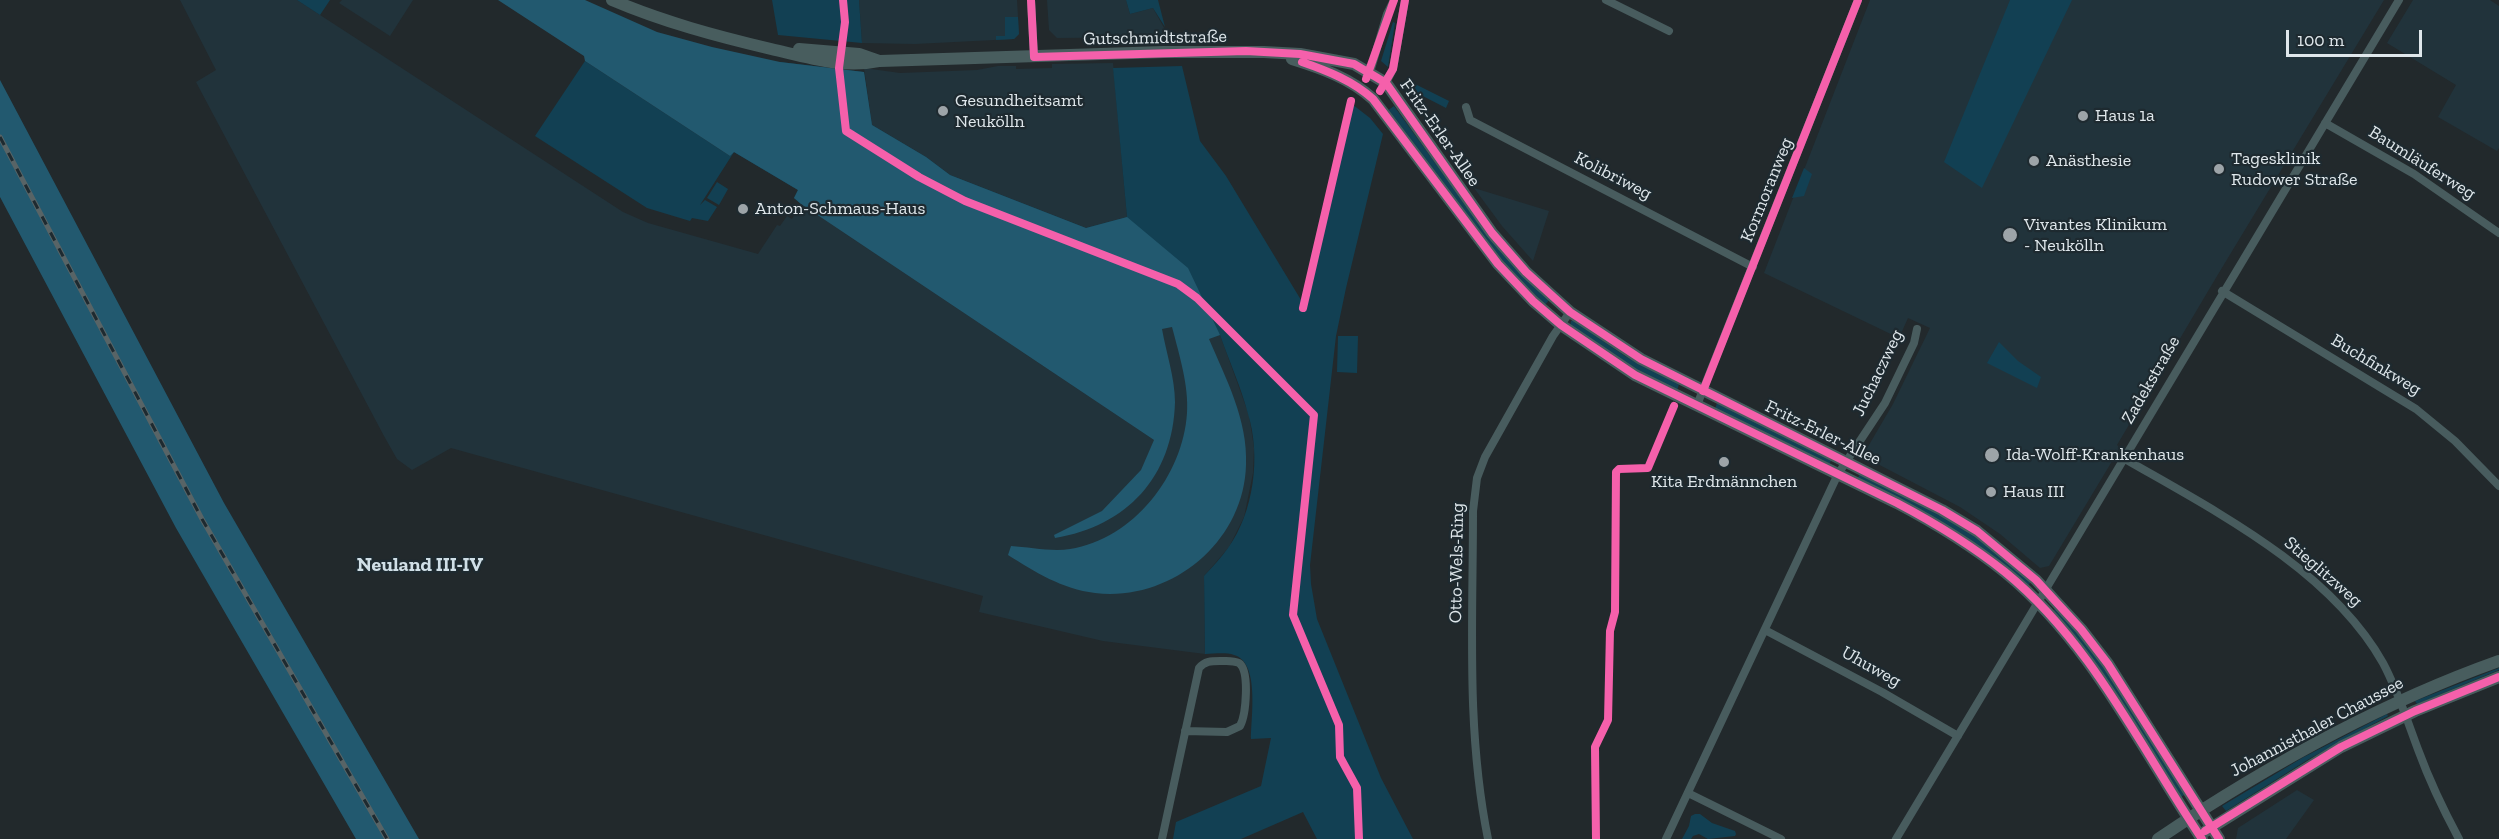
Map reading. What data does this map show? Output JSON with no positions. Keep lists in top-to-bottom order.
{
  "streets": {
    "street": [
      "Gutschmidtstraße",
      "Fritz-Erler-Allee",
      "Baumläuferweg",
      "Kolibriweg",
      "Kormoranweg",
      "Buchfinkweg",
      "Juchaczweg",
      "Zadekstraße",
      "Otto-Wels-Ring",
      "Stieglitzweg",
      "Uhuweg",
      "Johannisthaler Chaussee"
    ]
  },
  "crossings": [
    ["Gutschmidtstraße", "Fritz-Erler-Allee"],
    ["Fritz-Erler-Allee", "Kormoranweg"],
    ["Fritz-Erler-Allee", "Juchaczweg"],
    ["Fritz-Erler-Allee", "Zadekstraße"],
    ["Fritz-Erler-Allee", "Otto-Wels-Ring"],
    ["Fritz-Erler-Allee", "Johannisthaler Chaussee"],
    ["Baumläuferweg", "Zadekstraße"],
    ["Kolibriweg", "Kormoranweg"],
    ["Buchfinkweg", "Zadekstraße"],
    ["Zadekstraße", "Stieglitzweg"],
    ["Zadekstraße", "Uhuweg"],
    ["Stieglitzweg", "Johannisthaler Chaussee"]
  ],
  "districts": ["Neuland III-IV"],
  "places": [
    "Gesundheitsamt Neukölln",
    "Haus 1a",
    "Anästhesie",
    "Tagesklinik Rudower Straße",
    "Anton-Schmaus-Haus",
    "Vivantes Klinikum - Neukölln",
    "Ida-Wolff-Krankenhaus",
    "Kita Erdmännchen",
    "Haus III"
  ],
  "scale_bar": "100 m"
}
